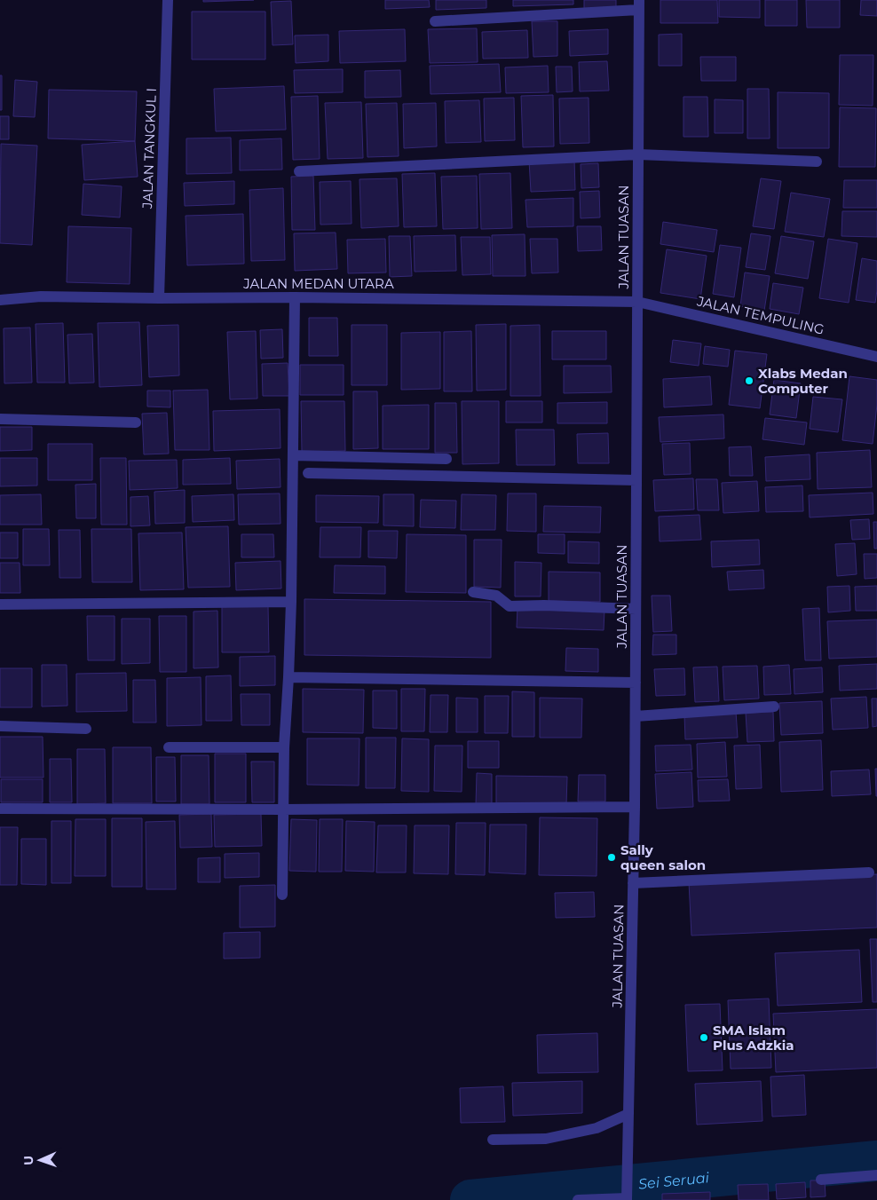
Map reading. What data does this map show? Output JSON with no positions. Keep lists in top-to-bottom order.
{
  "streets": {
    "street": [
      "JALAN TANGKUL I",
      "JALAN TUASAN",
      "JALAN MEDAN UTARA",
      "JALAN TEMPULING"
    ]
  },
  "crossings": [
    ["JALAN TANGKUL I", "JALAN MEDAN UTARA"],
    ["JALAN TUASAN", "JALAN MEDAN UTARA"],
    ["JALAN TUASAN", "JALAN TEMPULING"],
    ["JALAN MEDAN UTARA", "JALAN TEMPULING"]
  ],
  "water": ["Sei Seruai"],
  "places": ["Xlabs Medan Computer", "Sally queen salon", "SMA Islam Plus Adzkia"],
  "north": "left"
}
